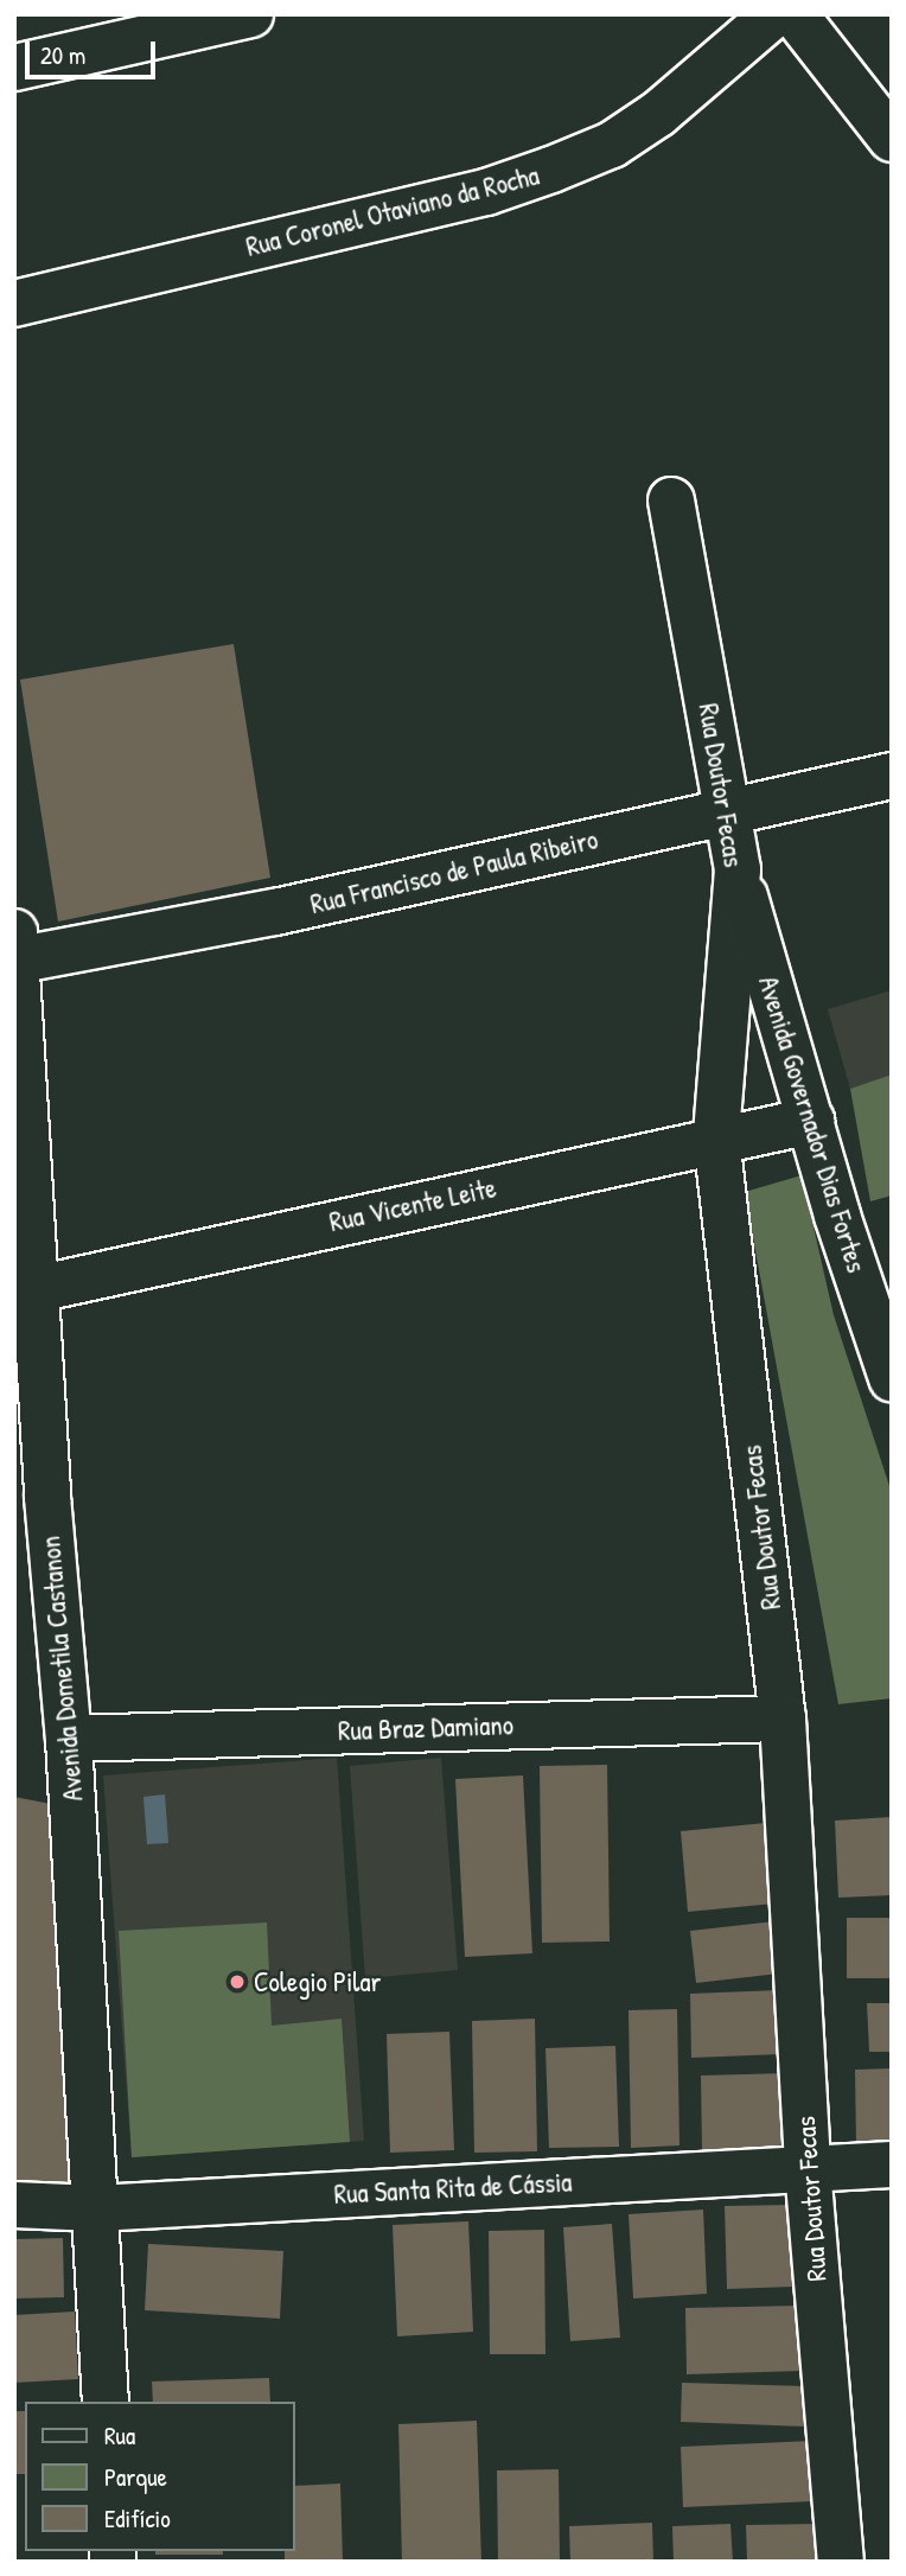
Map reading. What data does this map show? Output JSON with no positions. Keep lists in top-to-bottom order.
{
  "streets": {
    "street": [
      "Rua Coronel Otaviano da Rocha",
      "Rua Doutor Fecas",
      "Rua Francisco de Paula Ribeiro",
      "Avenida Governador Dias Fortes",
      "Rua Vicente Leite",
      "Avenida Dometila Castanon",
      "Rua Braz Damiano",
      "Rua Santa Rita de Cássia"
    ]
  },
  "crossings": [
    ["Rua Doutor Fecas", "Rua Francisco de Paula Ribeiro"],
    ["Rua Doutor Fecas", "Avenida Governador Dias Fortes"],
    ["Rua Doutor Fecas", "Rua Vicente Leite"],
    ["Rua Doutor Fecas", "Rua Braz Damiano"],
    ["Rua Doutor Fecas", "Rua Santa Rita de Cássia"],
    ["Rua Francisco de Paula Ribeiro", "Avenida Dometila Castanon"],
    ["Avenida Governador Dias Fortes", "Rua Vicente Leite"],
    ["Rua Vicente Leite", "Avenida Dometila Castanon"],
    ["Avenida Dometila Castanon", "Rua Braz Damiano"],
    ["Avenida Dometila Castanon", "Rua Santa Rita de Cássia"]
  ],
  "places": ["Colegio Pilar"],
  "legend": ["Rua", "Parque", "Edifício"],
  "scale_bar": "20 m"
}
